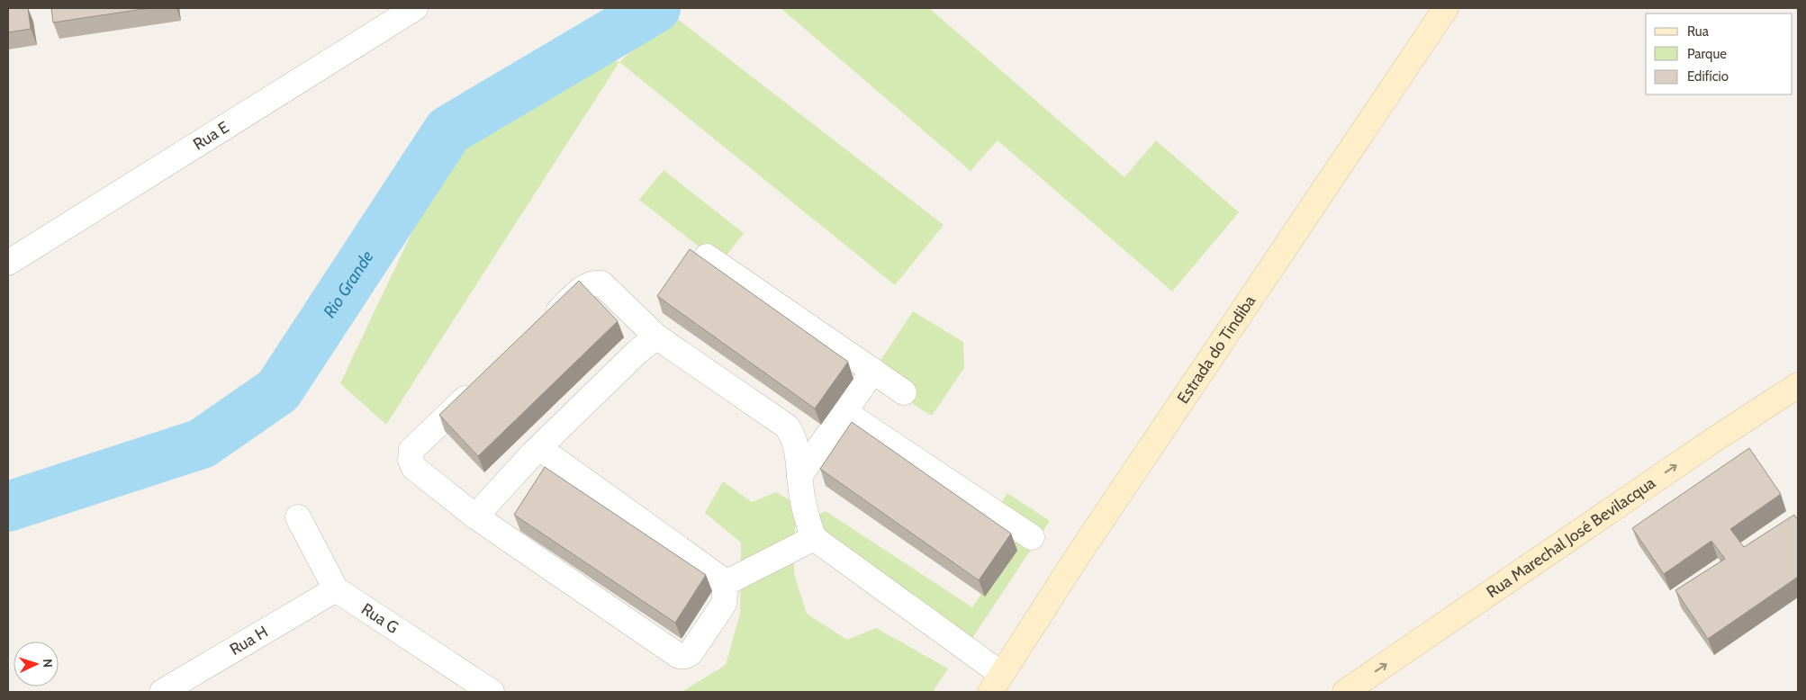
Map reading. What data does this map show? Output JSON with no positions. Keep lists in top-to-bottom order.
{
  "streets": {
    "main road": ["Estrada do Tindiba", "Rua Marechal José Bevilacqua"],
    "street": ["Rua E", "Rua G", "Rua H"]
  },
  "crossings": [
    ["Rua G", "Rua H"]
  ],
  "one_way": ["Rua Marechal José Bevilacqua"],
  "water": ["Rio Grande"],
  "legend": ["Rua", "Parque", "Edifício"],
  "north": "right"
}
